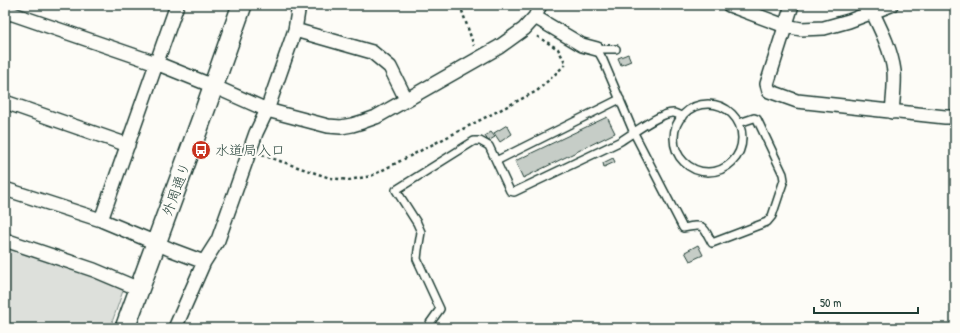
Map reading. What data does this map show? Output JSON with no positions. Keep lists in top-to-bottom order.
{
  "streets": {
    "street": ["外周通り"]
  },
  "places": {
    "bus stop": ["水道局入口"]
  },
  "scale_bar": "50 m"
}
